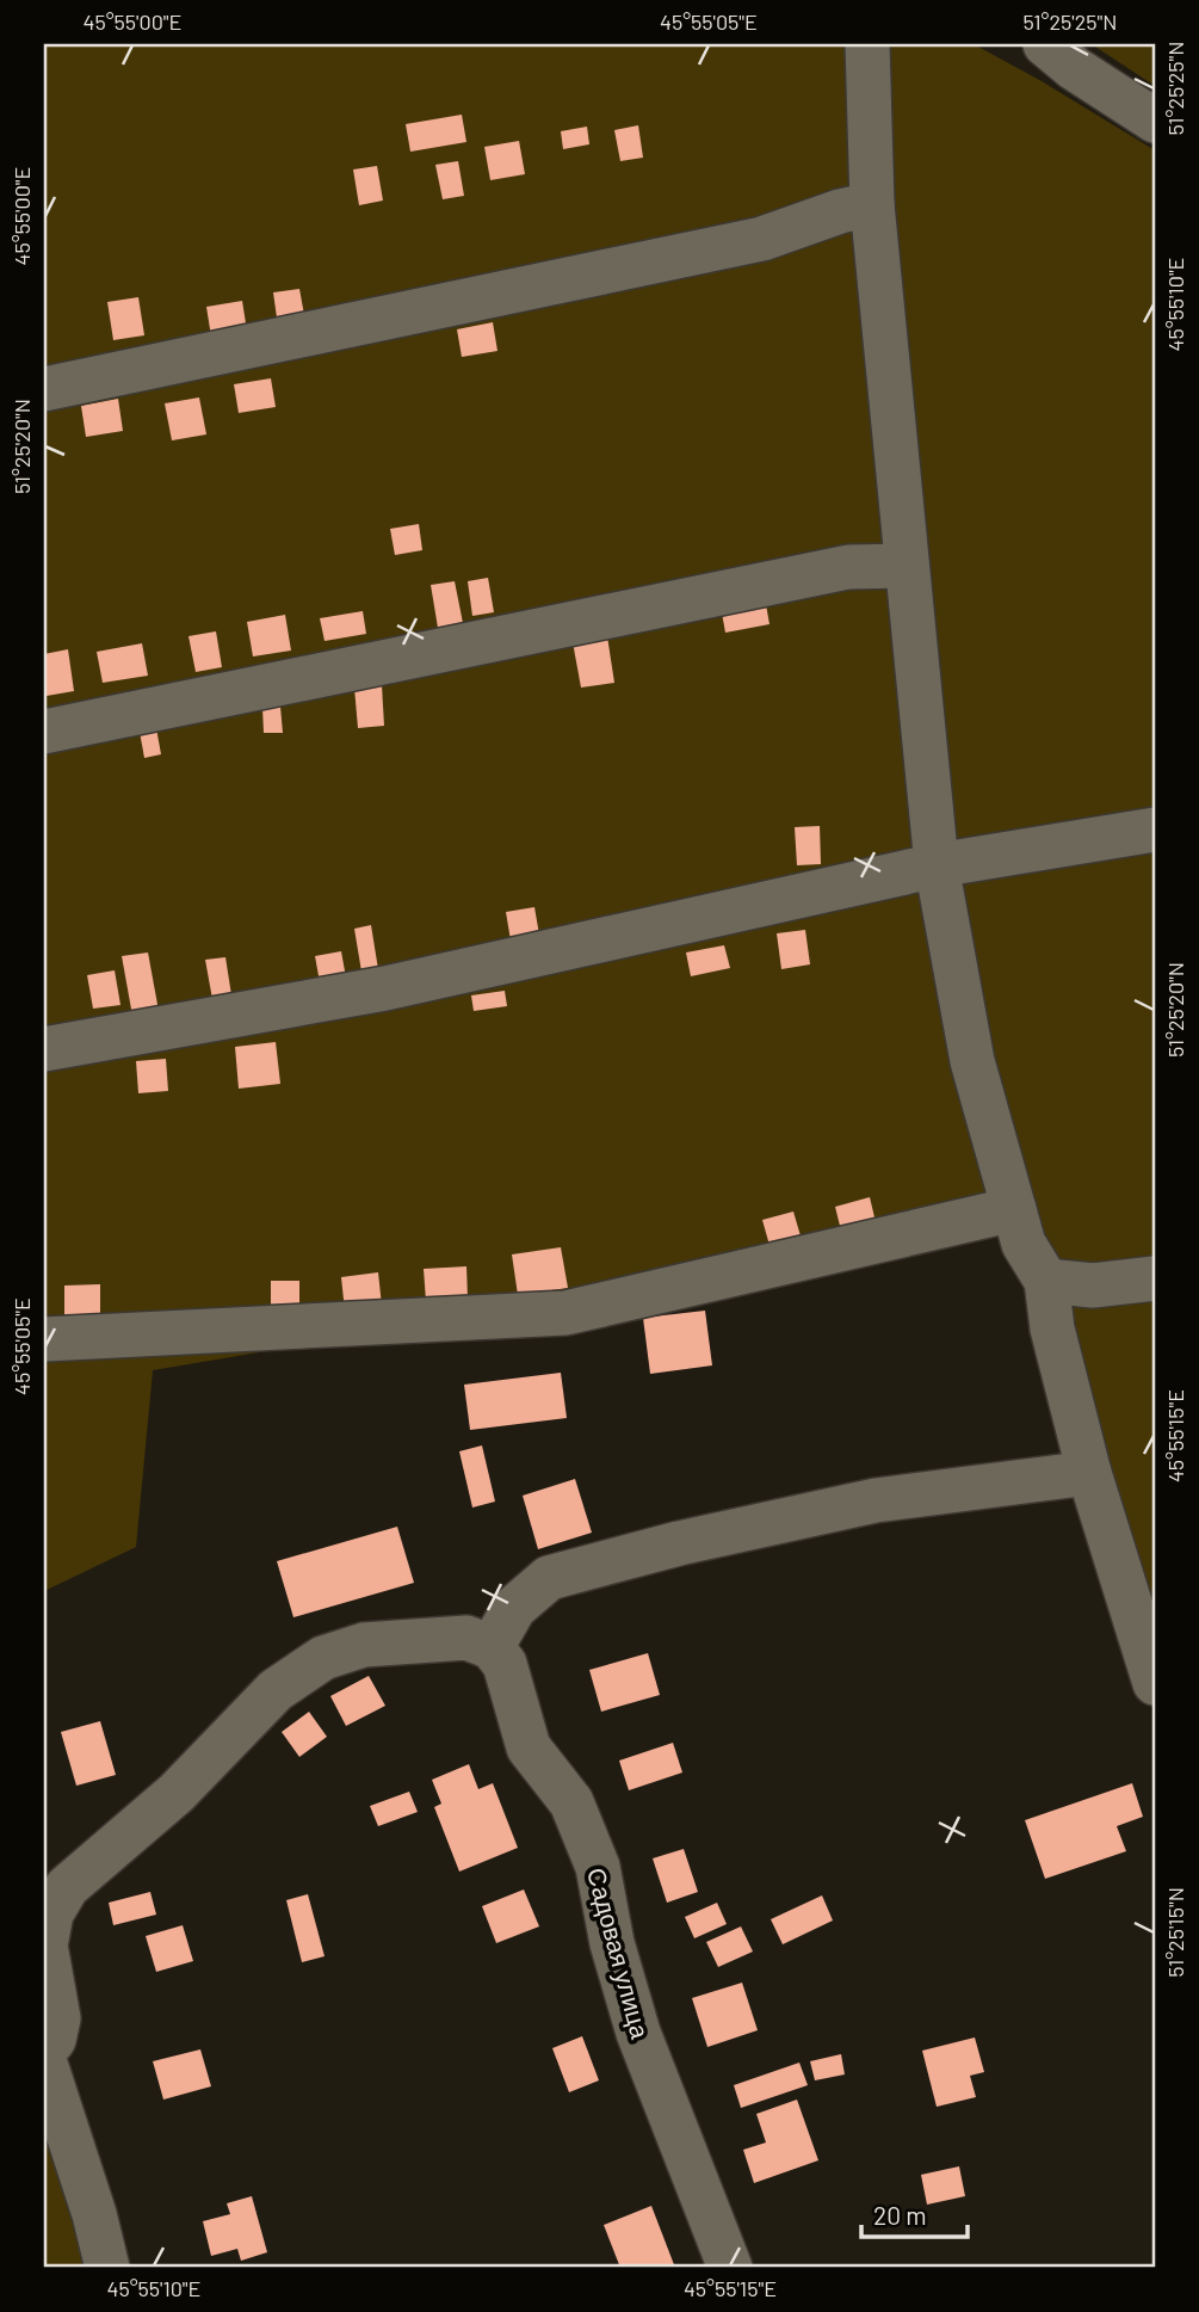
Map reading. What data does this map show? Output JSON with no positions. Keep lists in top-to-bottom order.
{
  "streets": {
    "street": ["Садовая улица"]
  },
  "scale_bar": "20 m",
  "coordinates": [
    "45°55'00\"E",
    "45°55'05\"E",
    "51°25'25\"N",
    "45°55'10\"E",
    "51°25'20\"N",
    "45°55'15\"E",
    "51°25'15\"N"
  ]
}
